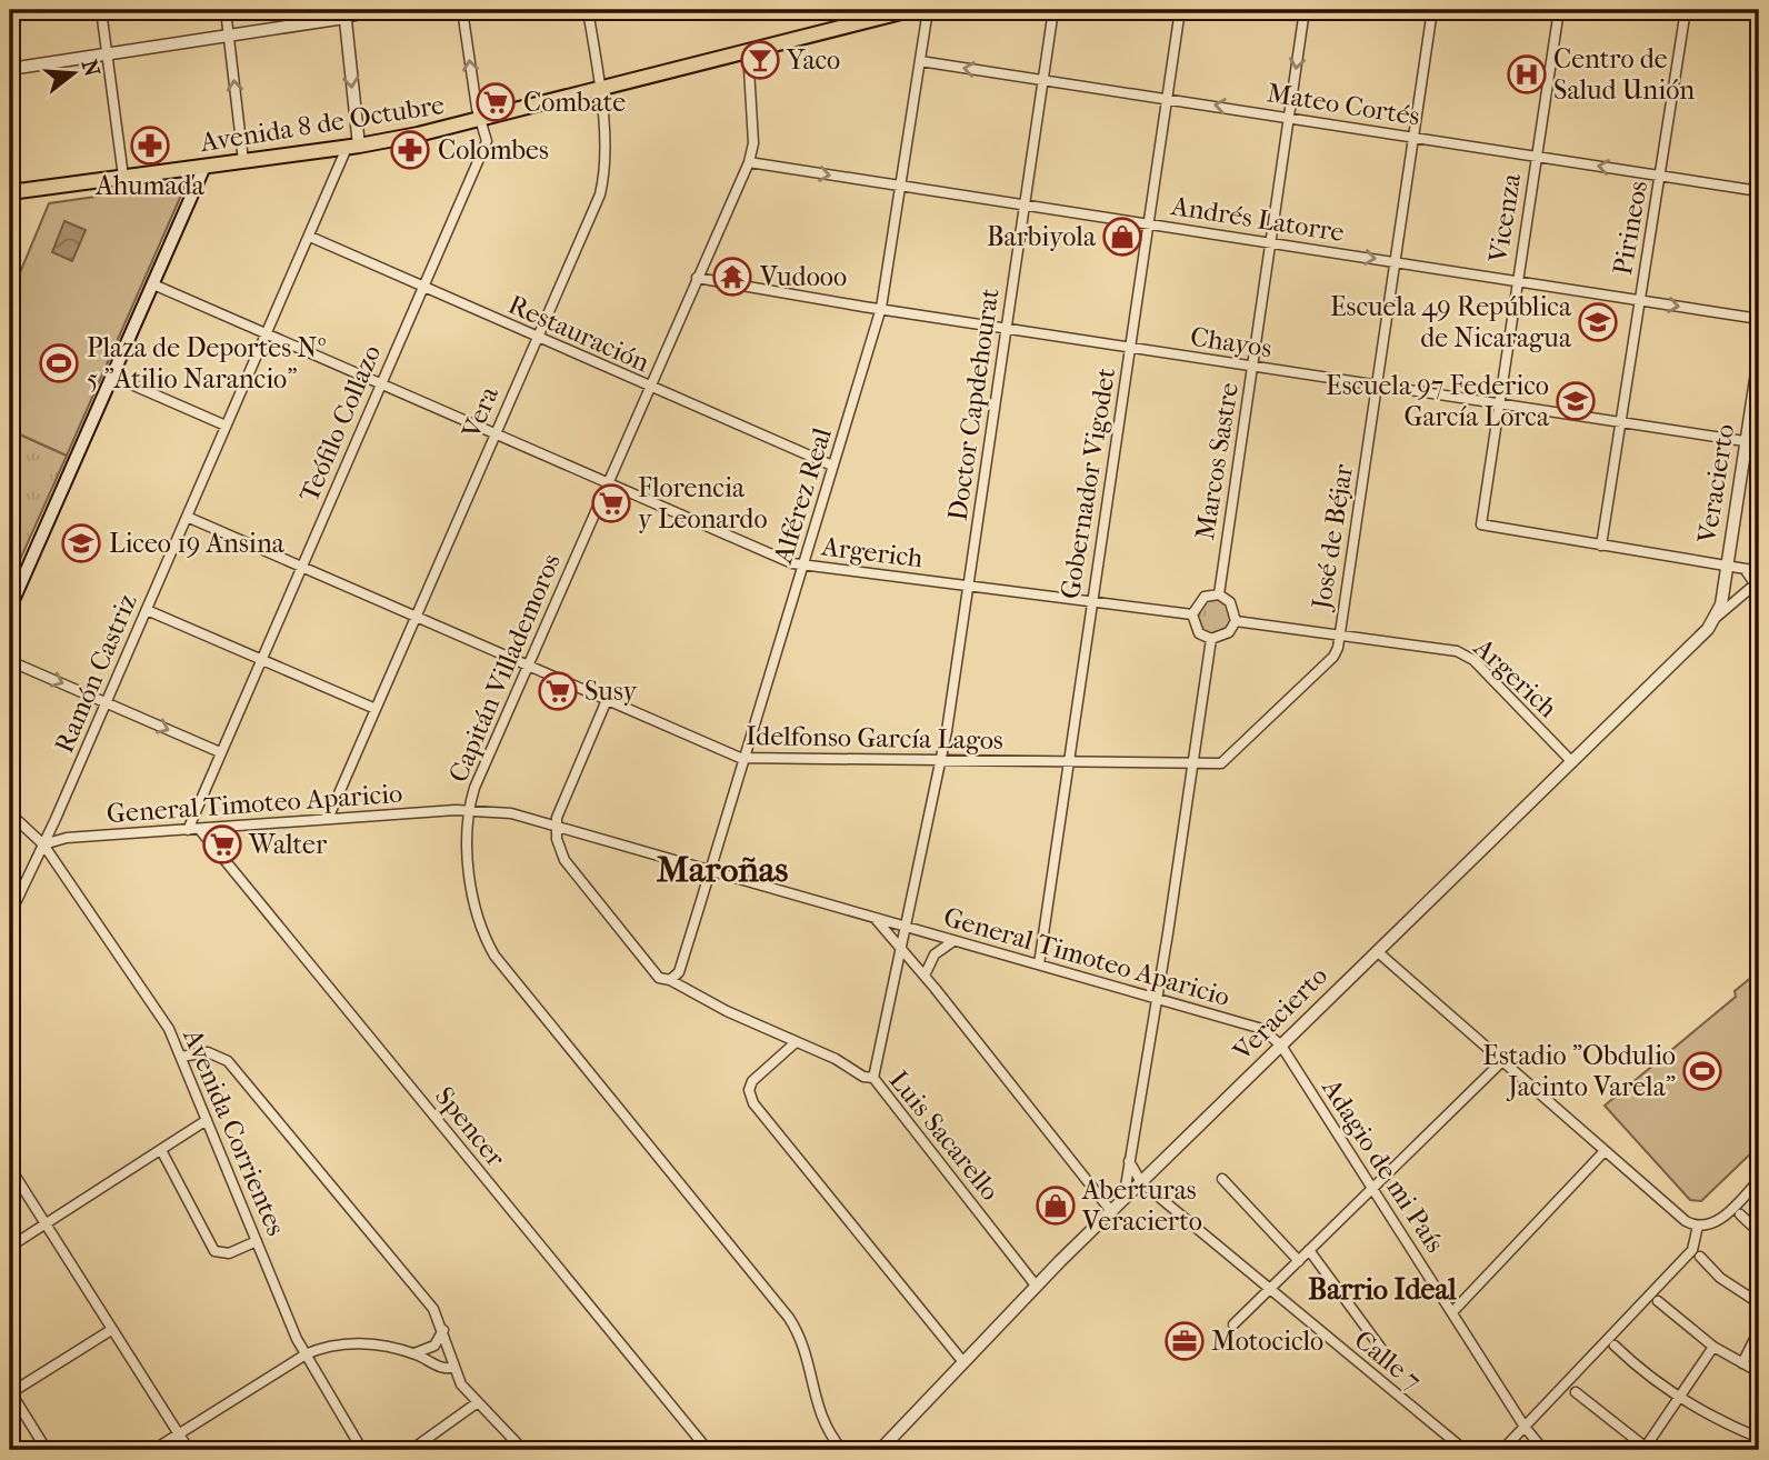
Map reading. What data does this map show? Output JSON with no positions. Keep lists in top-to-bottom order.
{
  "streets": {
    "main road": ["Avenida 8 de Octubre"],
    "street": [
      "Mateo Cortés",
      "Vicenza",
      "Andrés Latorre",
      "Pirineos",
      "Restauración",
      "Chayos",
      "Doctor Capdehourat",
      "Vera",
      "Teófilo Collazo",
      "Marcos Sastre",
      "Gobernador Vigodet",
      "Veracierto",
      "Alférez Real",
      "José de Béjar",
      "Argerich",
      "Capitán Villademoros",
      "Ramón Castriz",
      "Idelfonso García Lagos",
      "General Timoteo Aparicio",
      "Spencer",
      "Avenida Corrientes",
      "Luis Sacarello",
      "Adagio de mi País",
      "Calle 7"
    ]
  },
  "crossings": [
    ["Mateo Cortés", "Vicenza"],
    ["Mateo Cortés", "Pirineos"],
    ["Mateo Cortés", "Doctor Capdehourat"],
    ["Mateo Cortés", "Marcos Sastre"],
    ["Mateo Cortés", "Gobernador Vigodet"],
    ["Mateo Cortés", "Alférez Real"],
    ["Mateo Cortés", "José de Béjar"],
    ["Avenida 8 de Octubre", "Vera"],
    ["Avenida 8 de Octubre", "Teófilo Collazo"],
    ["Avenida 8 de Octubre", "Capitán Villademoros"],
    ["Avenida 8 de Octubre", "Ramón Castriz"],
    ["Vicenza", "Andrés Latorre"],
    ["Vicenza", "Pirineos"],
    ["Vicenza", "Chayos"],
    ["Andrés Latorre", "Pirineos"],
    ["Andrés Latorre", "Doctor Capdehourat"],
    ["Andrés Latorre", "Marcos Sastre"],
    ["Andrés Latorre", "Gobernador Vigodet"],
    ["Andrés Latorre", "Alférez Real"],
    ["Andrés Latorre", "José de Béjar"],
    ["Andrés Latorre", "Capitán Villademoros"],
    ["Pirineos", "Chayos"],
    ["Restauración", "Vera"],
    ["Restauración", "Teófilo Collazo"],
    ["Restauración", "Alférez Real"],
    ["Restauración", "Capitán Villademoros"],
    ["Restauración", "Ramón Castriz"],
    ["Chayos", "Doctor Capdehourat"],
    ["Chayos", "Marcos Sastre"],
    ["Chayos", "Gobernador Vigodet"],
    ["Chayos", "Veracierto"],
    ["Chayos", "Alférez Real"],
    ["Chayos", "José de Béjar"],
    ["Chayos", "Capitán Villademoros"],
    ["Doctor Capdehourat", "Argerich"],
    ["Doctor Capdehourat", "Idelfonso García Lagos"],
    ["Doctor Capdehourat", "General Timoteo Aparicio"],
    ["Doctor Capdehourat", "Luis Sacarello"],
    ["Vera", "Argerich"],
    ["Vera", "Idelfonso García Lagos"],
    ["Vera", "General Timoteo Aparicio"],
    ["Teófilo Collazo", "Argerich"],
    ["Teófilo Collazo", "Idelfonso García Lagos"],
    ["Teófilo Collazo", "General Timoteo Aparicio"],
    ["Marcos Sastre", "Argerich"],
    ["Gobernador Vigodet", "Argerich"],
    ["Gobernador Vigodet", "Idelfonso García Lagos"],
    ["Gobernador Vigodet", "General Timoteo Aparicio"],
    ["Veracierto", "Argerich"],
    ["Veracierto", "General Timoteo Aparicio"],
    ["Veracierto", "Luis Sacarello"],
    ["Veracierto", "Adagio de mi País"],
    ["Veracierto", "Calle 7"],
    ["Alférez Real", "Argerich"],
    ["Alférez Real", "Idelfonso García Lagos"],
    ["Alférez Real", "General Timoteo Aparicio"],
    ["Alférez Real", "Luis Sacarello"],
    ["José de Béjar", "Argerich"],
    ["José de Béjar", "Idelfonso García Lagos"],
    ["Argerich", "Capitán Villademoros"],
    ["Argerich", "Ramón Castriz"],
    ["Capitán Villademoros", "Idelfonso García Lagos"],
    ["Capitán Villademoros", "General Timoteo Aparicio"],
    ["Ramón Castriz", "Idelfonso García Lagos"],
    ["Ramón Castriz", "General Timoteo Aparicio"],
    ["Ramón Castriz", "Avenida Corrientes"],
    ["General Timoteo Aparicio", "Spencer"],
    ["General Timoteo Aparicio", "Avenida Corrientes"],
    ["General Timoteo Aparicio", "Luis Sacarello"],
    ["General Timoteo Aparicio", "Adagio de mi País"]
  ],
  "one_way": ["Mateo Cortés", "Andrés Latorre"],
  "districts": ["Maroñas", "Barrio Ideal"],
  "places": {
    "bar": ["Yaco"],
    "hospital": ["Centro de Salud Unión"],
    "supermarket": [
      "Combate",
      "Florencia y Leonardo",
      "Susy",
      "Walter"
    ],
    "pharmacy": ["Ahumada", "Colombes"],
    "shop": ["Barbiyola", "Aberturas Veracierto"],
    "temple": ["Vudooo"],
    "school or university": ["Escuela 49 República de Nicaragua", "Escuela 97 Federico García Lorca", "Liceo 19 Ansina"],
    "sports": ["Plaza de Deportes Nº 5 \"Atilio Narancio\"", "Estadio \"Obdulio Jacinto Varela\""],
    "office": ["Motociclo"]
  },
  "north": "right"
}
